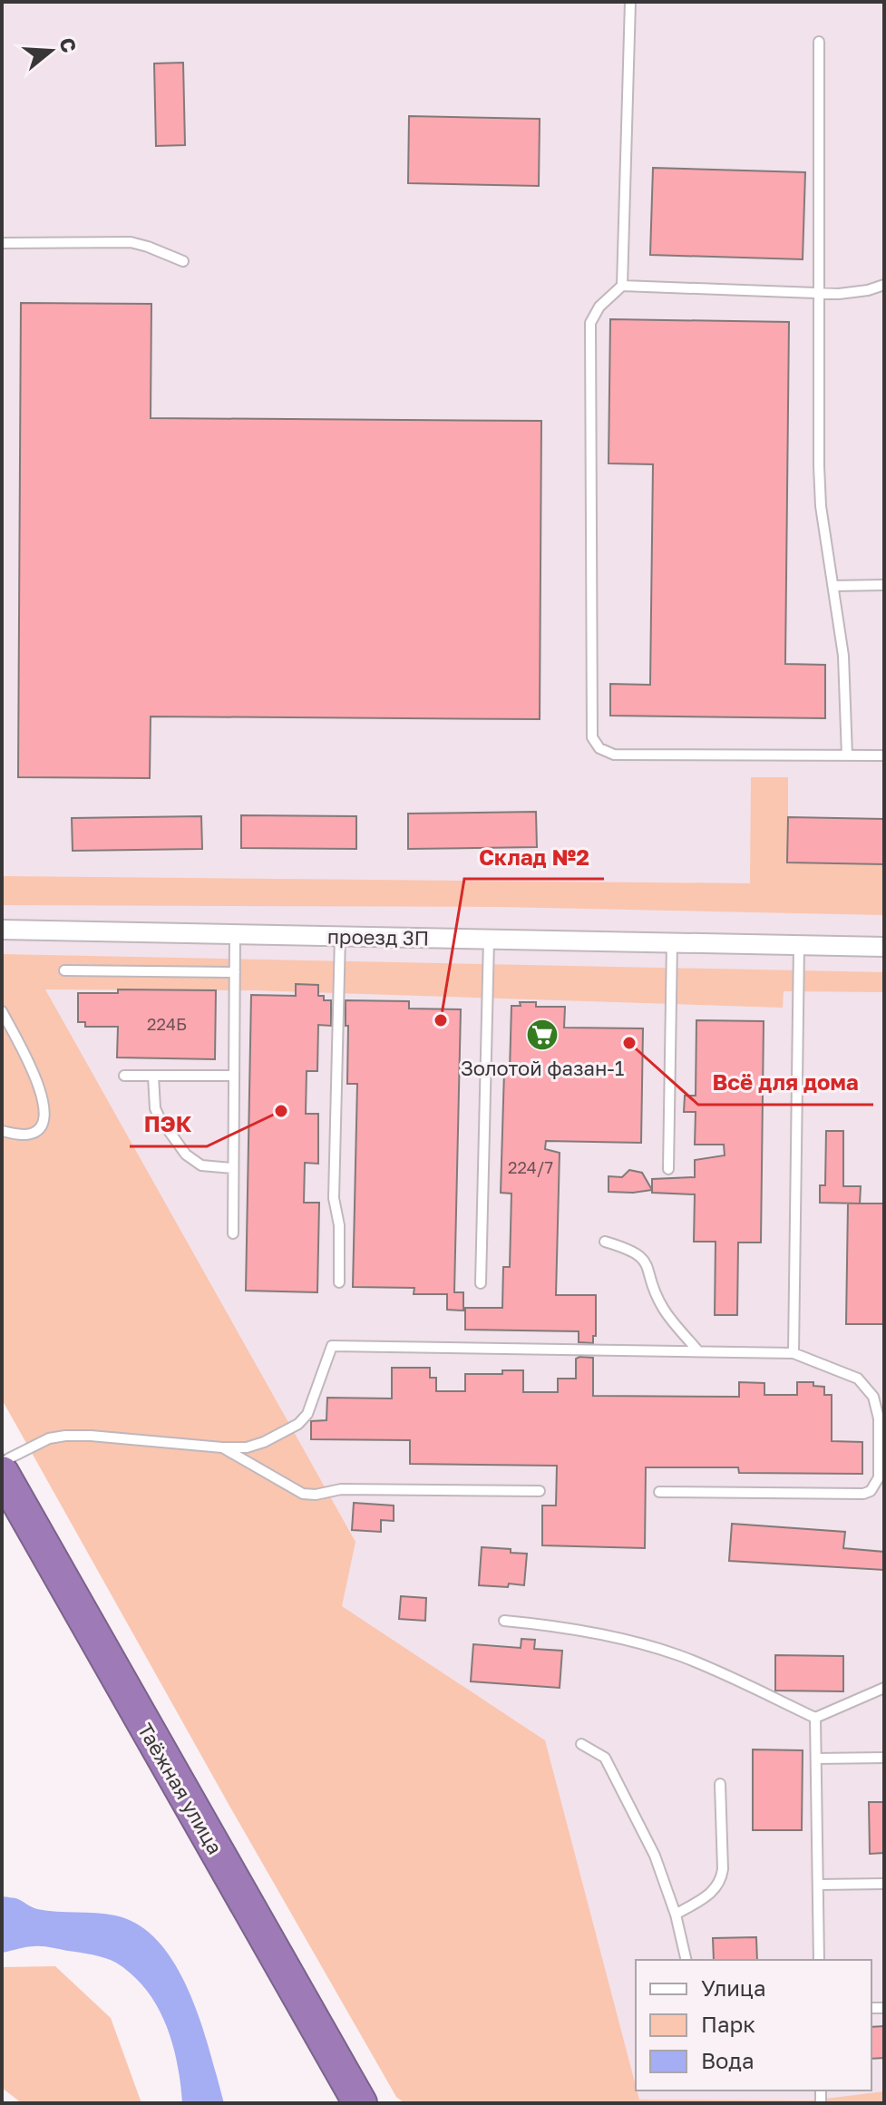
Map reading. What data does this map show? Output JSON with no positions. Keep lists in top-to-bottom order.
{
  "streets": {
    "highway": ["Таёжная улица"],
    "street": ["проезд 3П"]
  },
  "places": {
    "other": ["Склад №2", "Всё для дома", "ПЭК"],
    "supermarket": ["Золотой фазан-1"]
  },
  "house_numbers": ["224Б", "224/7"],
  "legend": ["Улица", "Парк", "Вода"],
  "north": "right"
}
